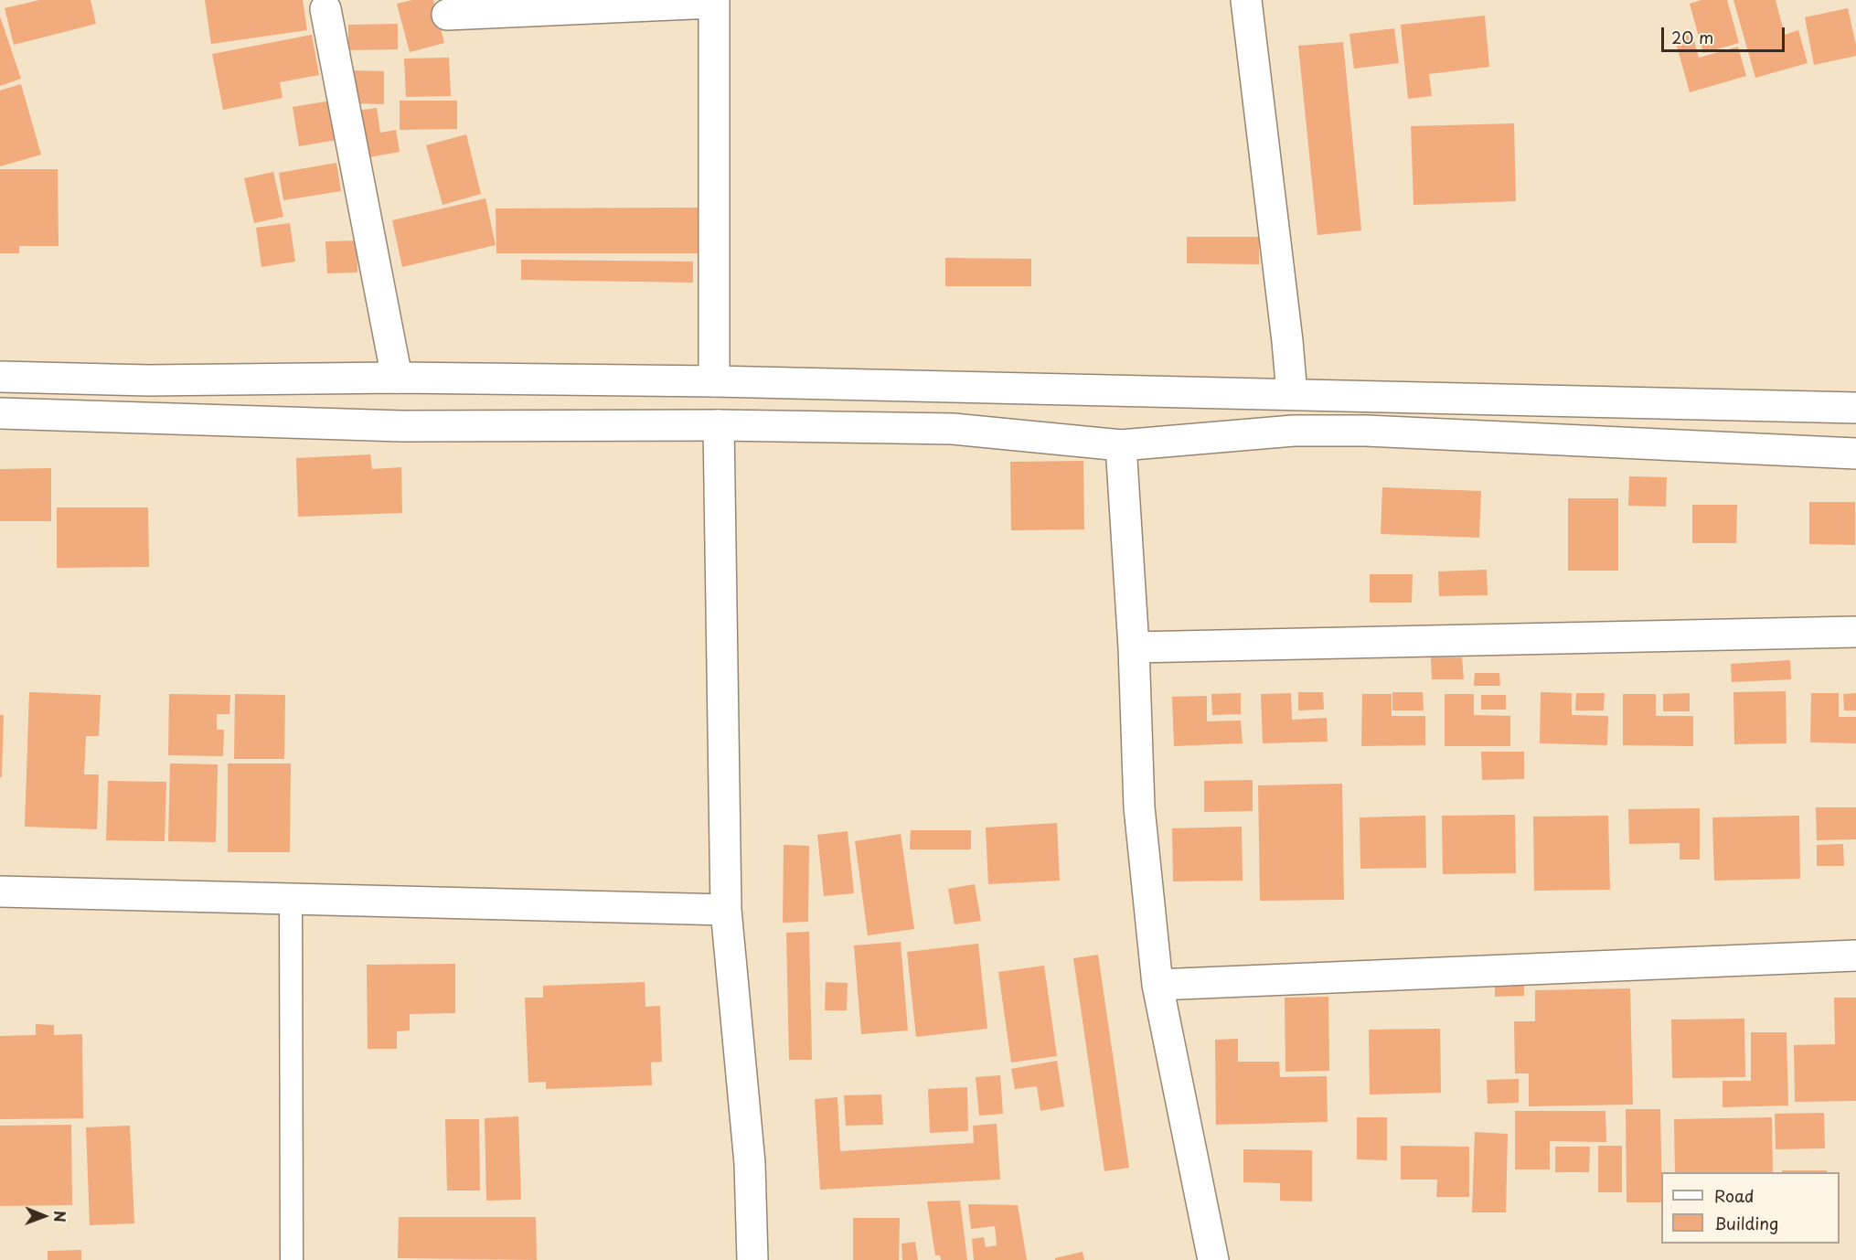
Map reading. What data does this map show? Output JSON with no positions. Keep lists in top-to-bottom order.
{
  "legend": ["Road", "Building"],
  "scale_bar": "20 m",
  "north": "right"
}
